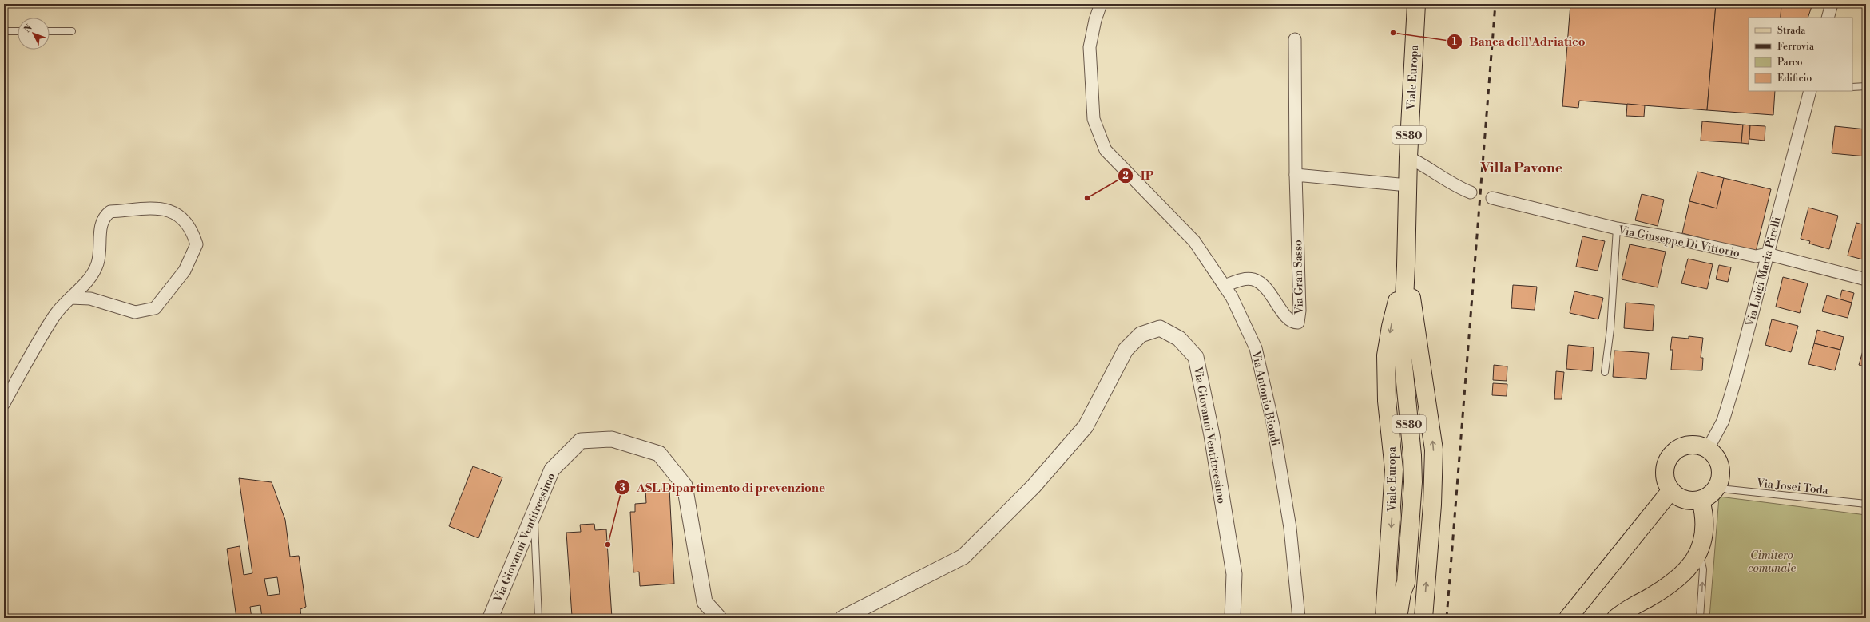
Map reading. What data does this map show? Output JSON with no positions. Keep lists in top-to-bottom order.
{
  "streets": {
    "main road": ["Viale Europa", "SS80"],
    "street": [
      "Via Giuseppe Di Vittorio",
      "Via Luigi Maria Pirelli",
      "Via Gran Sasso",
      "Via Antonio Biondi",
      "Via Giovanni Ventitreesimo"
    ],
    "lane": ["Via Josei Toda"]
  },
  "crossings": [
    ["Via Giuseppe Di Vittorio", "Via Luigi Maria Pirelli"],
    ["Via Luigi Maria Pirelli", "Via Josei Toda"],
    ["Via Gran Sasso", "Via Antonio Biondi"]
  ],
  "districts": ["Villa Pavone"],
  "parks": ["Cimitero comunale"],
  "places": ["Banca dell'Adriatico", "IP", "ASL Dipartimento di prevenzione"],
  "legend": [
    "Strada",
    "Ferrovia",
    "Parco",
    "Edificio"
  ],
  "north": "top left"
}
